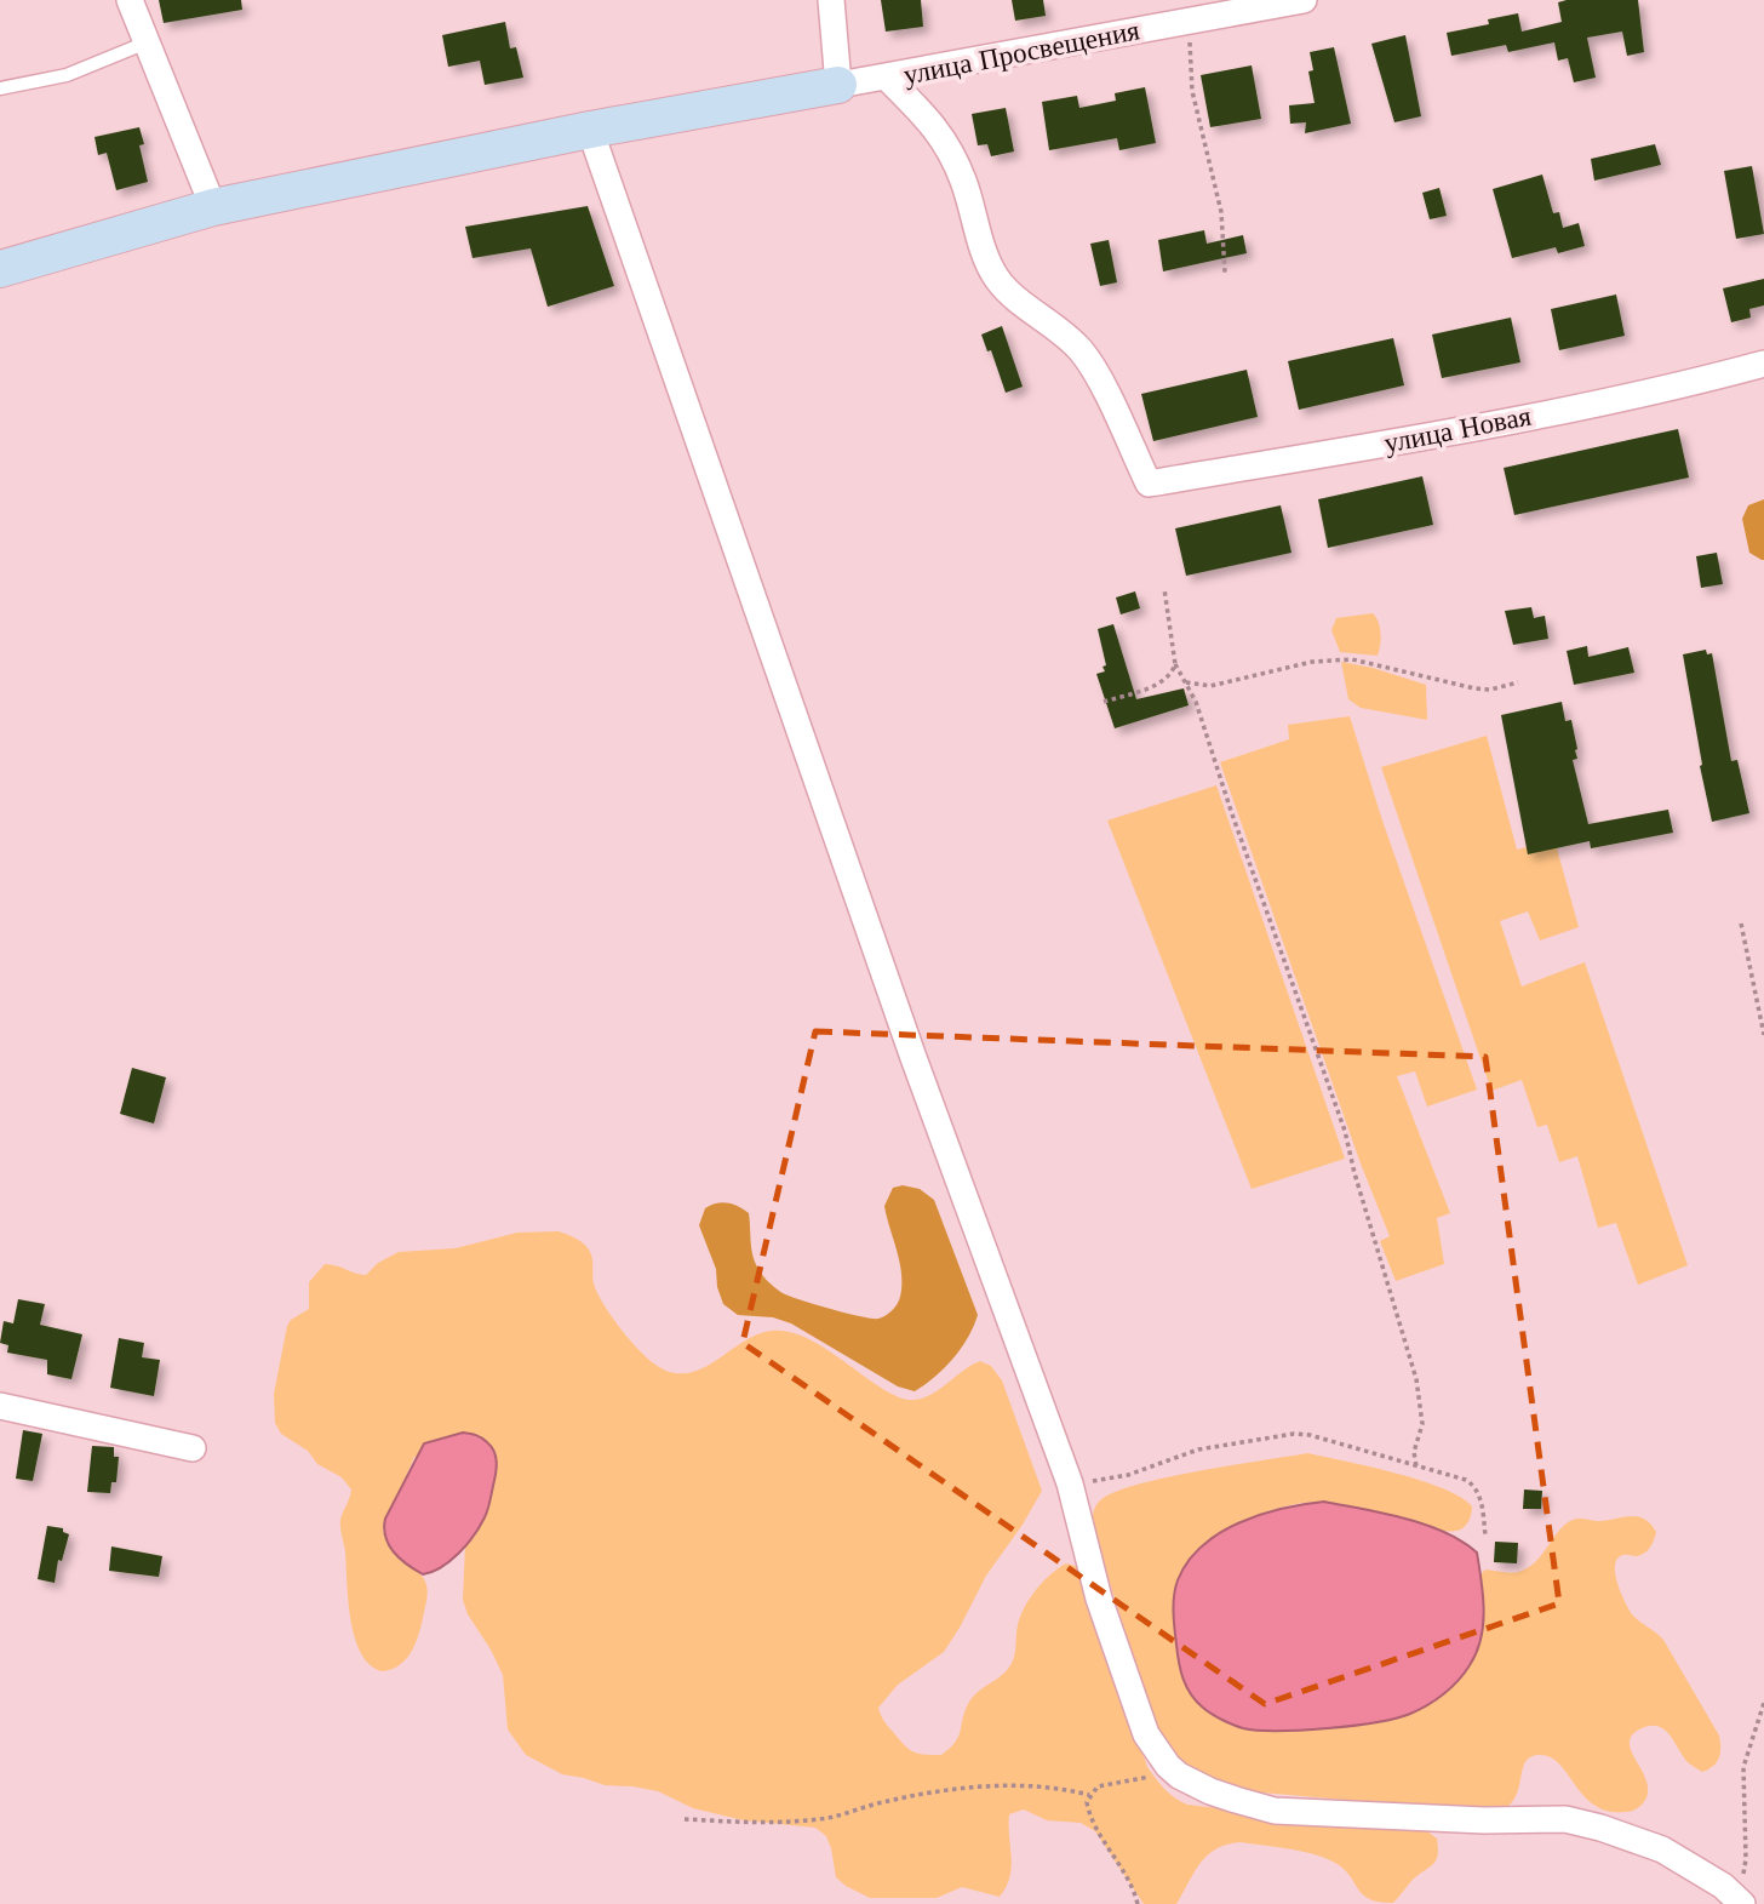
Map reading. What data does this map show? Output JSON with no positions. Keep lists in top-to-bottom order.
{
  "streets": {
    "street": ["улица Просвещения", "улица Новая"]
  },
  "crossings": [
    ["улица Просвещения", "улица Новая"]
  ]
}
